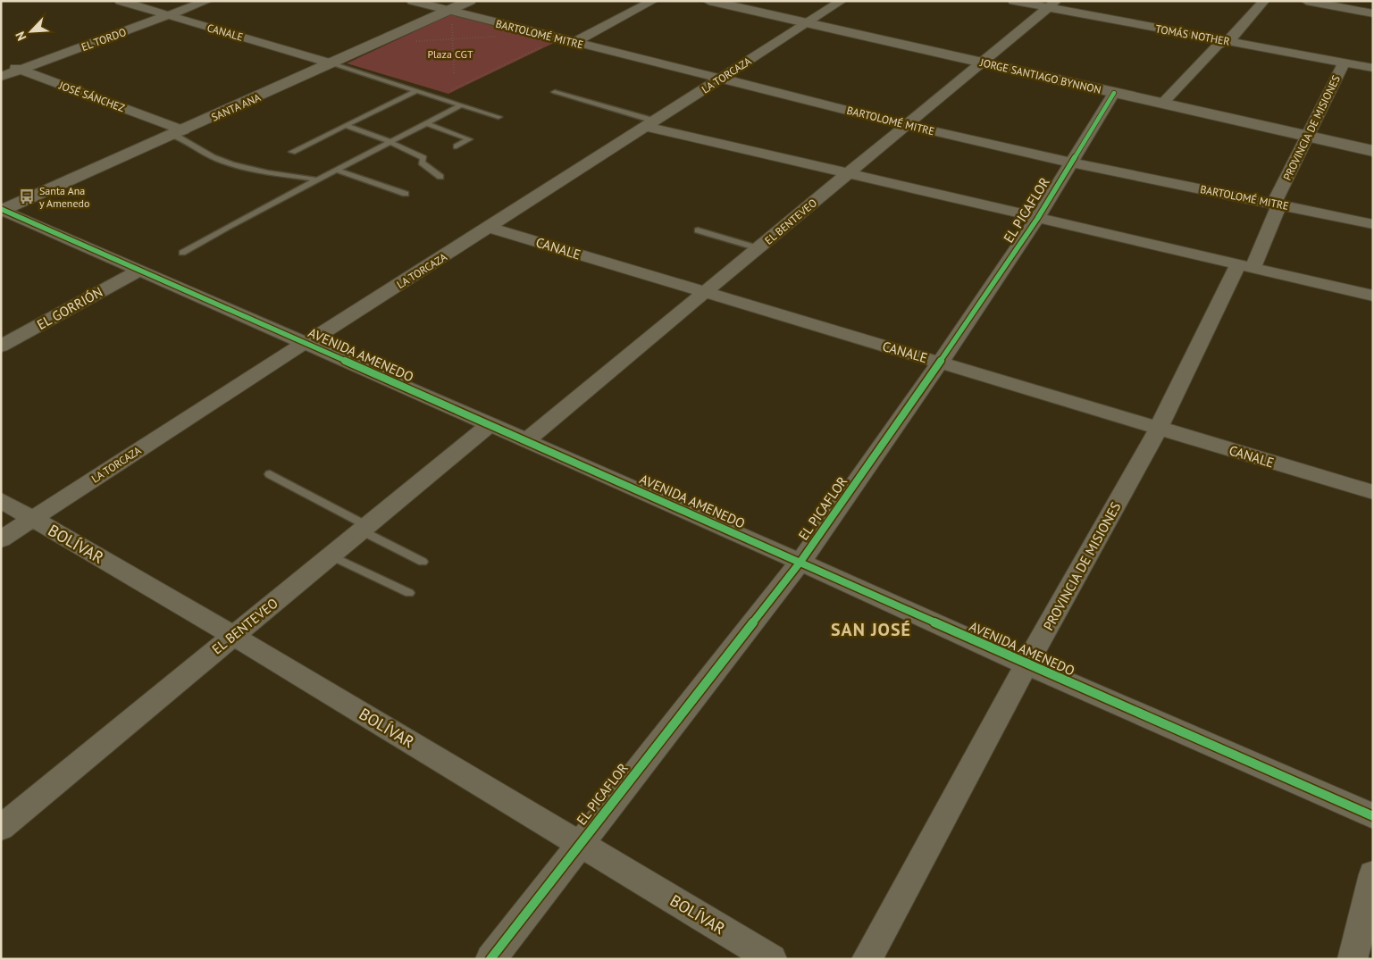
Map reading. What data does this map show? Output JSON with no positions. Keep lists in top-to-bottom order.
{
  "streets": {
    "street": [
      "CANALE",
      "BARTOLOMÉ MITRE",
      "TOMÁS NOTHER",
      "EL TORDO",
      "LA TORCAZA",
      "JORGE SANTIAGO BYNNON",
      "JOSÉ SÁNCHEZ",
      "SANTA ANA",
      "PROVINCIA DE MISIONES",
      "EL PICAFLOR",
      "EL BENTEVEO",
      "EL GORRIÓN",
      "AVENIDA AMENEDO",
      "BOLÍVAR"
    ]
  },
  "crossings": [
    ["CANALE", "EL TORDO"],
    ["CANALE", "LA TORCAZA"],
    ["CANALE", "SANTA ANA"],
    ["CANALE", "PROVINCIA DE MISIONES"],
    ["CANALE", "EL PICAFLOR"],
    ["CANALE", "EL BENTEVEO"],
    ["BARTOLOMÉ MITRE", "LA TORCAZA"],
    ["BARTOLOMÉ MITRE", "SANTA ANA"],
    ["BARTOLOMÉ MITRE", "PROVINCIA DE MISIONES"],
    ["BARTOLOMÉ MITRE", "EL PICAFLOR"],
    ["BARTOLOMÉ MITRE", "EL BENTEVEO"],
    ["TOMÁS NOTHER", "PROVINCIA DE MISIONES"],
    ["TOMÁS NOTHER", "EL BENTEVEO"],
    ["EL TORDO", "JOSÉ SÁNCHEZ"],
    ["LA TORCAZA", "JORGE SANTIAGO BYNNON"],
    ["LA TORCAZA", "AVENIDA AMENEDO"],
    ["LA TORCAZA", "BOLÍVAR"],
    ["JORGE SANTIAGO BYNNON", "PROVINCIA DE MISIONES"],
    ["JORGE SANTIAGO BYNNON", "EL PICAFLOR"],
    ["JORGE SANTIAGO BYNNON", "EL BENTEVEO"],
    ["JOSÉ SÁNCHEZ", "SANTA ANA"],
    ["SANTA ANA", "AVENIDA AMENEDO"],
    ["PROVINCIA DE MISIONES", "AVENIDA AMENEDO"],
    ["EL PICAFLOR", "AVENIDA AMENEDO"],
    ["EL PICAFLOR", "BOLÍVAR"],
    ["EL BENTEVEO", "AVENIDA AMENEDO"],
    ["EL BENTEVEO", "BOLÍVAR"],
    ["EL GORRIÓN", "AVENIDA AMENEDO"]
  ],
  "districts": ["SAN JOSÉ"],
  "parks": ["Plaza CGT"],
  "places": {
    "bus stop": ["Santa Ana y Amenedo"]
  },
  "north": "bottom left"
}
